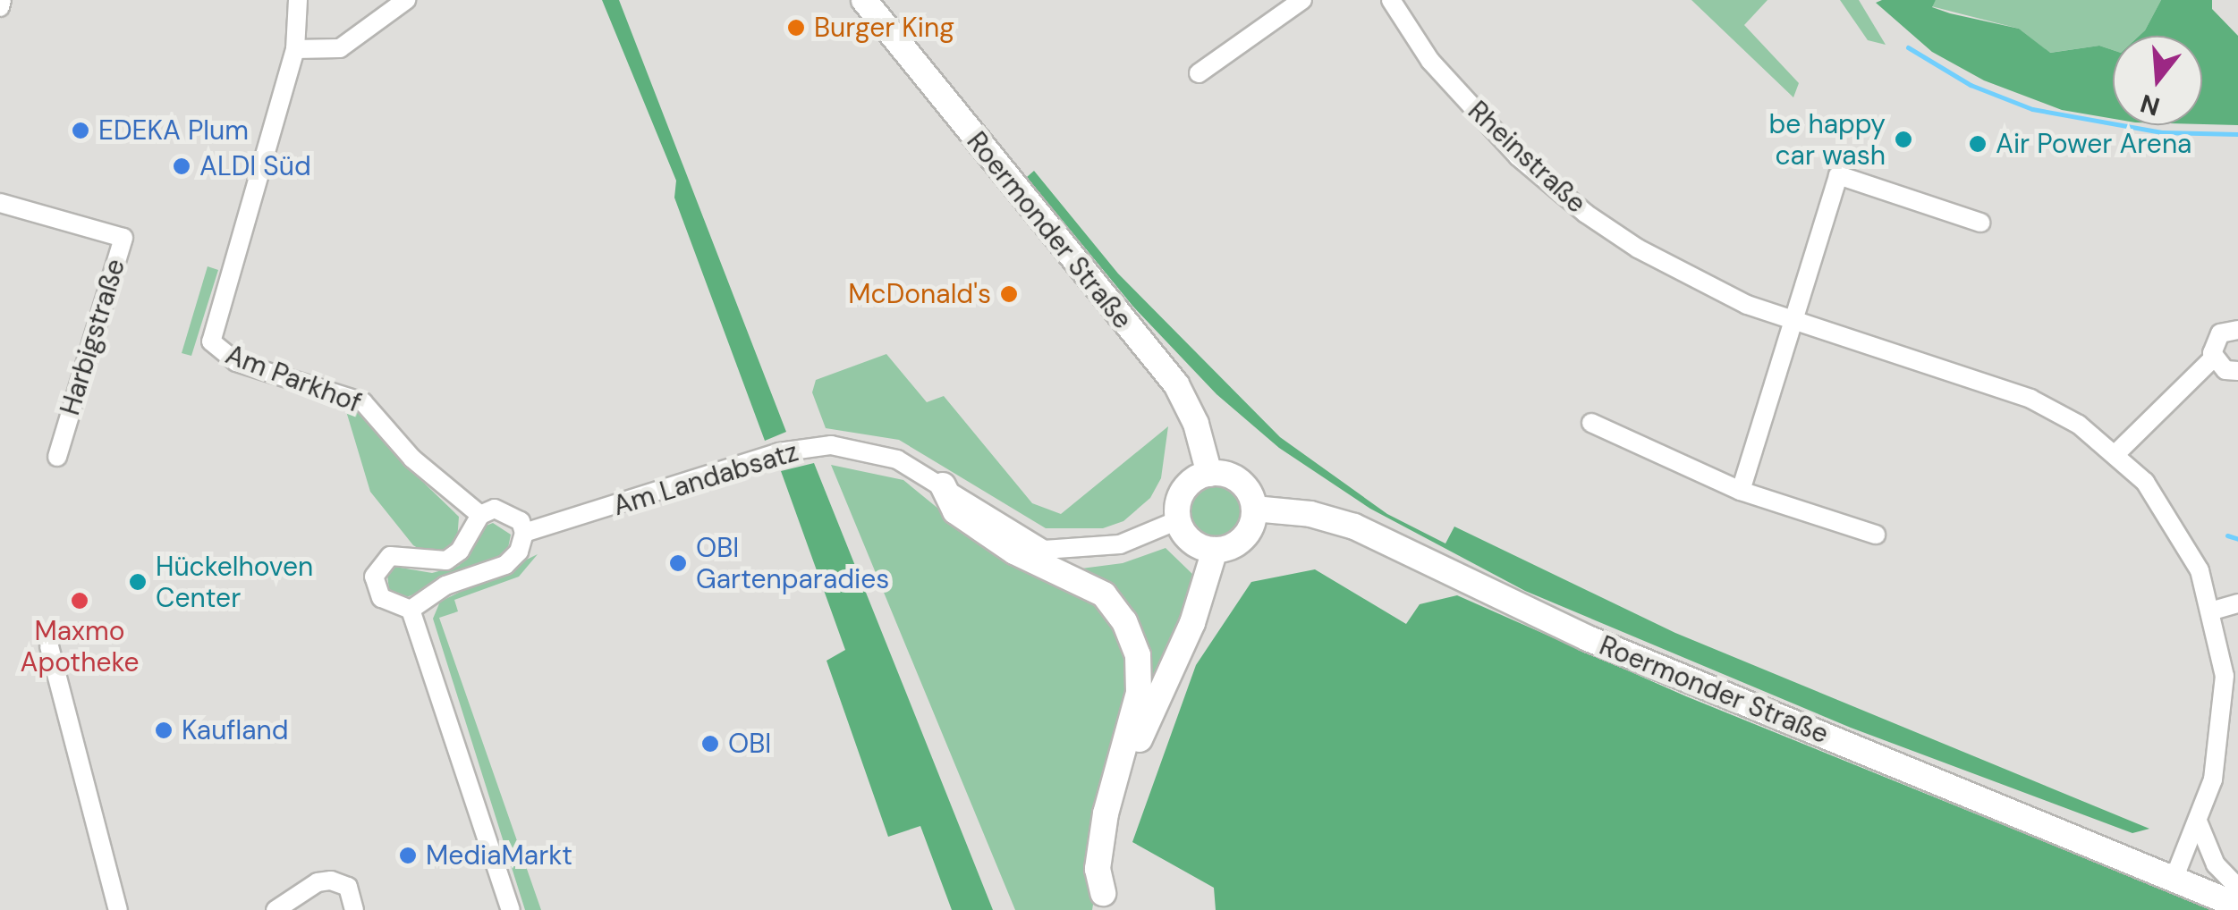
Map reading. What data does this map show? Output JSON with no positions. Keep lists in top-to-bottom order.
{
  "streets": {
    "main road": ["Roermonder Straße"],
    "street": [
      "Rheinstraße",
      "Harbigstraße",
      "Am Parkhof",
      "Am Landabsatz"
    ]
  },
  "crossings": [
    ["Rheinstraße", "Roermonder Straße"],
    ["Roermonder Straße", "Am Landabsatz"]
  ],
  "places": [
    "Burger King",
    "EDEKA Plum",
    "be happy car wash",
    "Air Power Arena",
    "ALDI Süd",
    "McDonald's",
    "OBI Gartenparadies",
    "Hückelhoven Center",
    "Maxmo Apotheke",
    "Kaufland",
    "OBI",
    "MediaMarkt"
  ],
  "north": "bottom"
}
